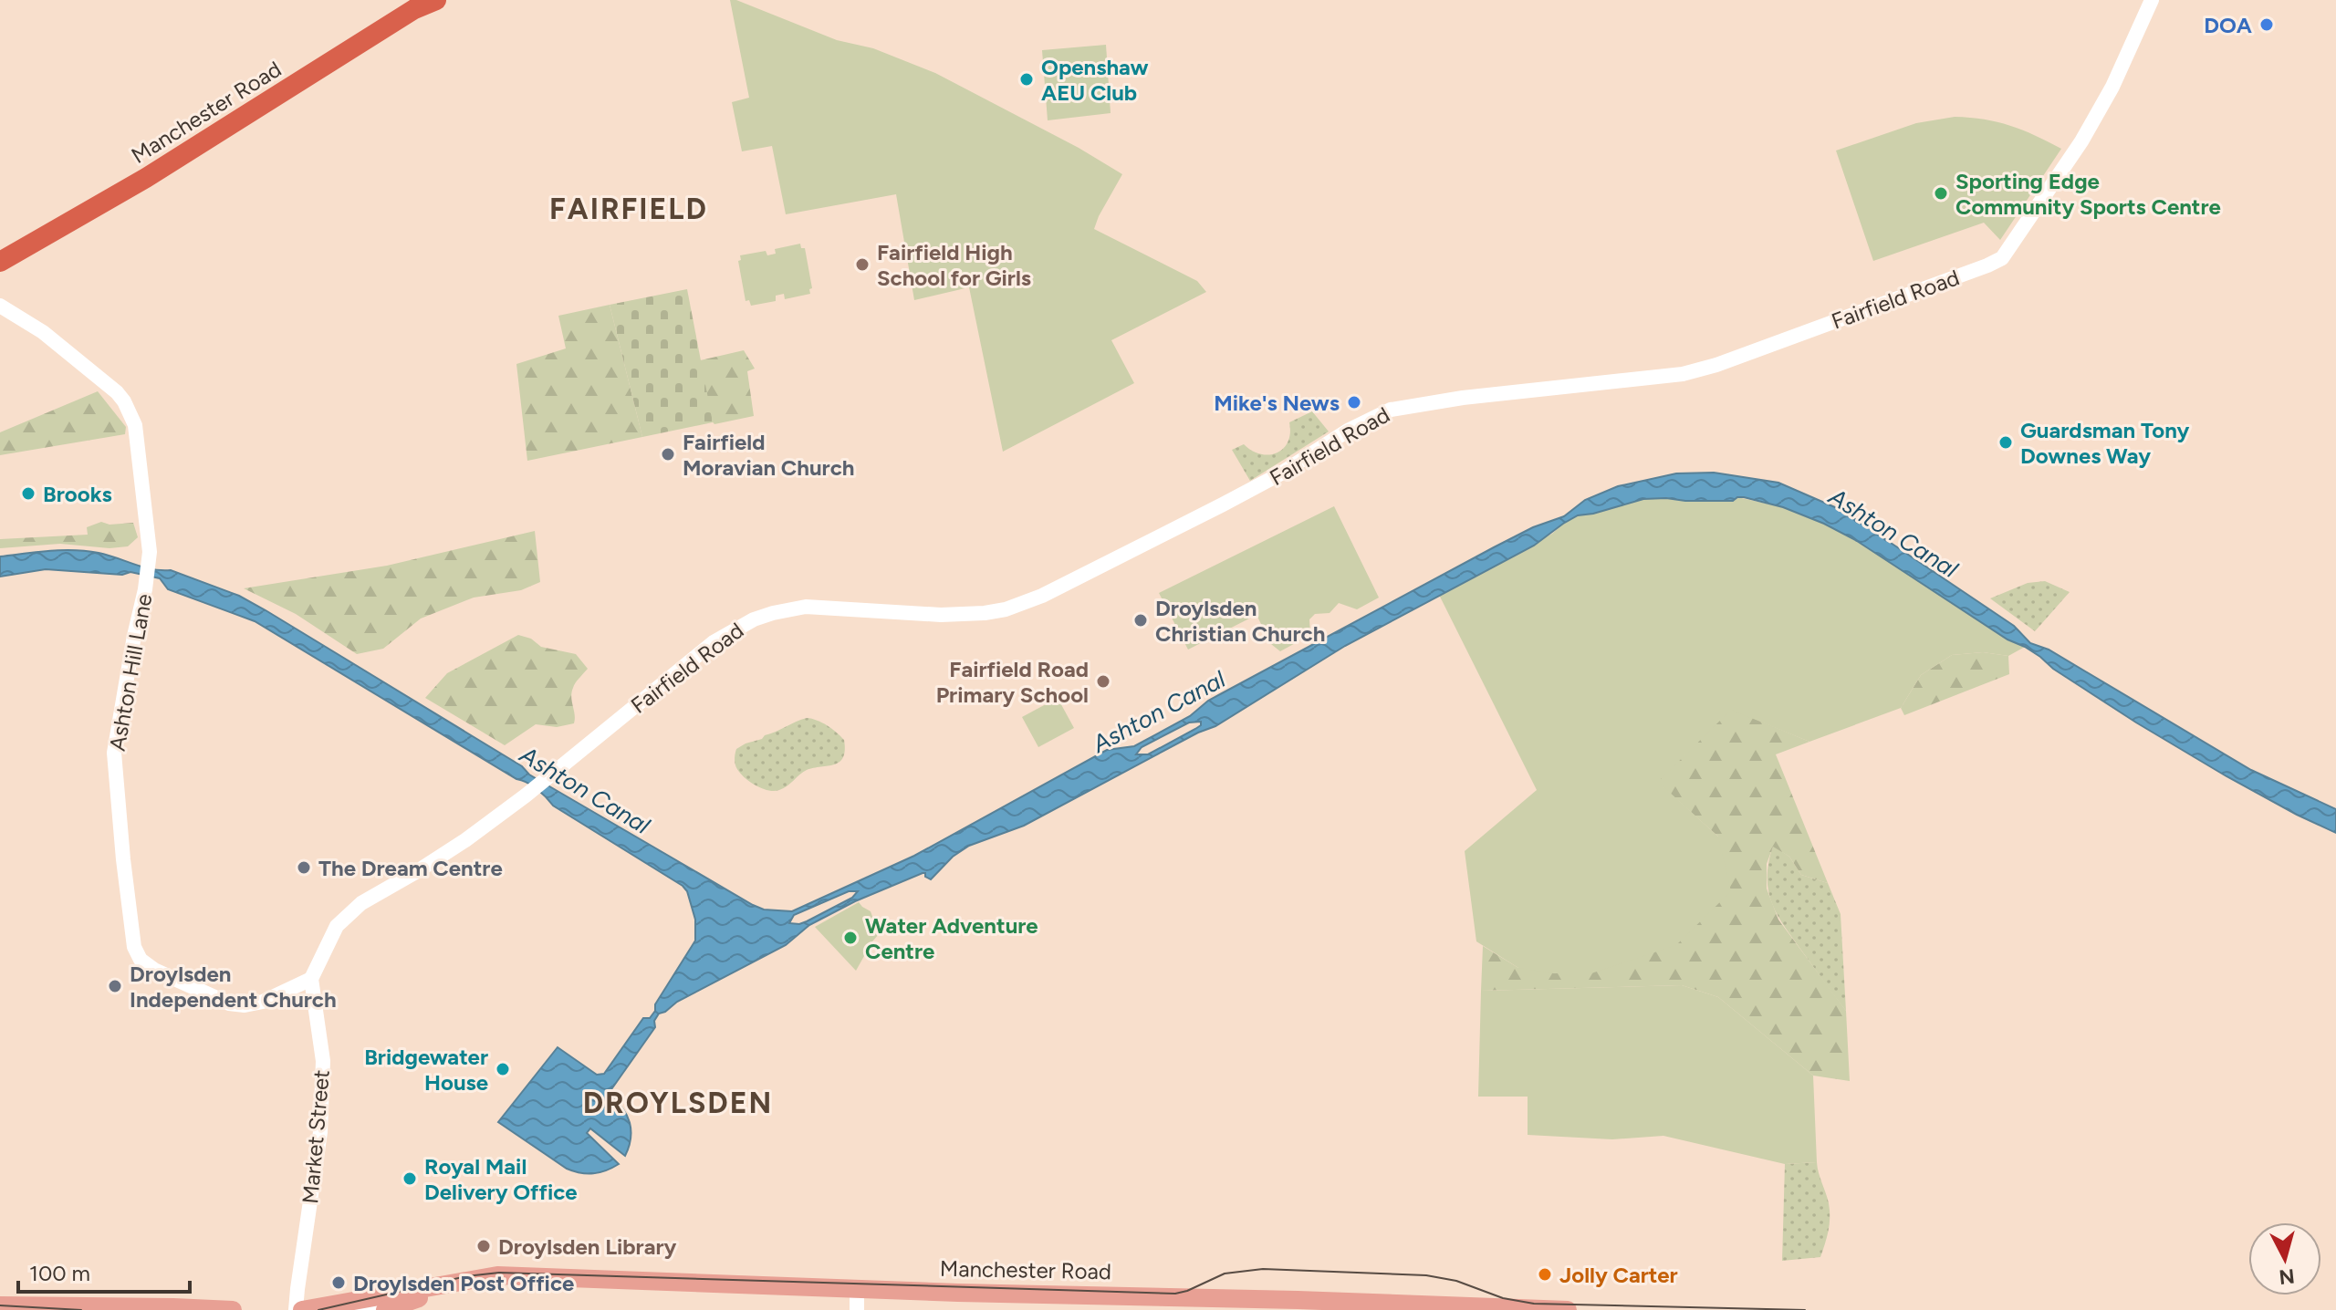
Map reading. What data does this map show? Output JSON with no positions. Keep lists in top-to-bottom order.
{
  "streets": {
    "highway": ["Manchester Road"],
    "street": ["Fairfield Road", "Ashton Hill Lane", "Market Street"]
  },
  "crossings": [
    ["Fairfield Road", "Ashton Hill Lane"],
    ["Fairfield Road", "Market Street"],
    ["Ashton Hill Lane", "Market Street"]
  ],
  "districts": ["FAIRFIELD", "DROYLSDEN"],
  "water": ["Ashton Canal"],
  "places": [
    "DOA",
    "Openshaw AEU Club",
    "Sporting Edge Community Sports Centre",
    "Fairfield High School for Girls",
    "Mike's News",
    "Guardsman Tony Downes Way",
    "Fairfield Moravian Church",
    "Brooks",
    "Droylsden Christian Church",
    "Fairfield Road Primary School",
    "The Dream Centre",
    "Water Adventure Centre",
    "Droylsden Independent Church",
    "Bridgewater House",
    "Royal Mail Delivery Office",
    "Droylsden Library",
    "Jolly Carter",
    "Droylsden Post Office"
  ],
  "scale_bar": "100 m",
  "north": "bottom"
}
